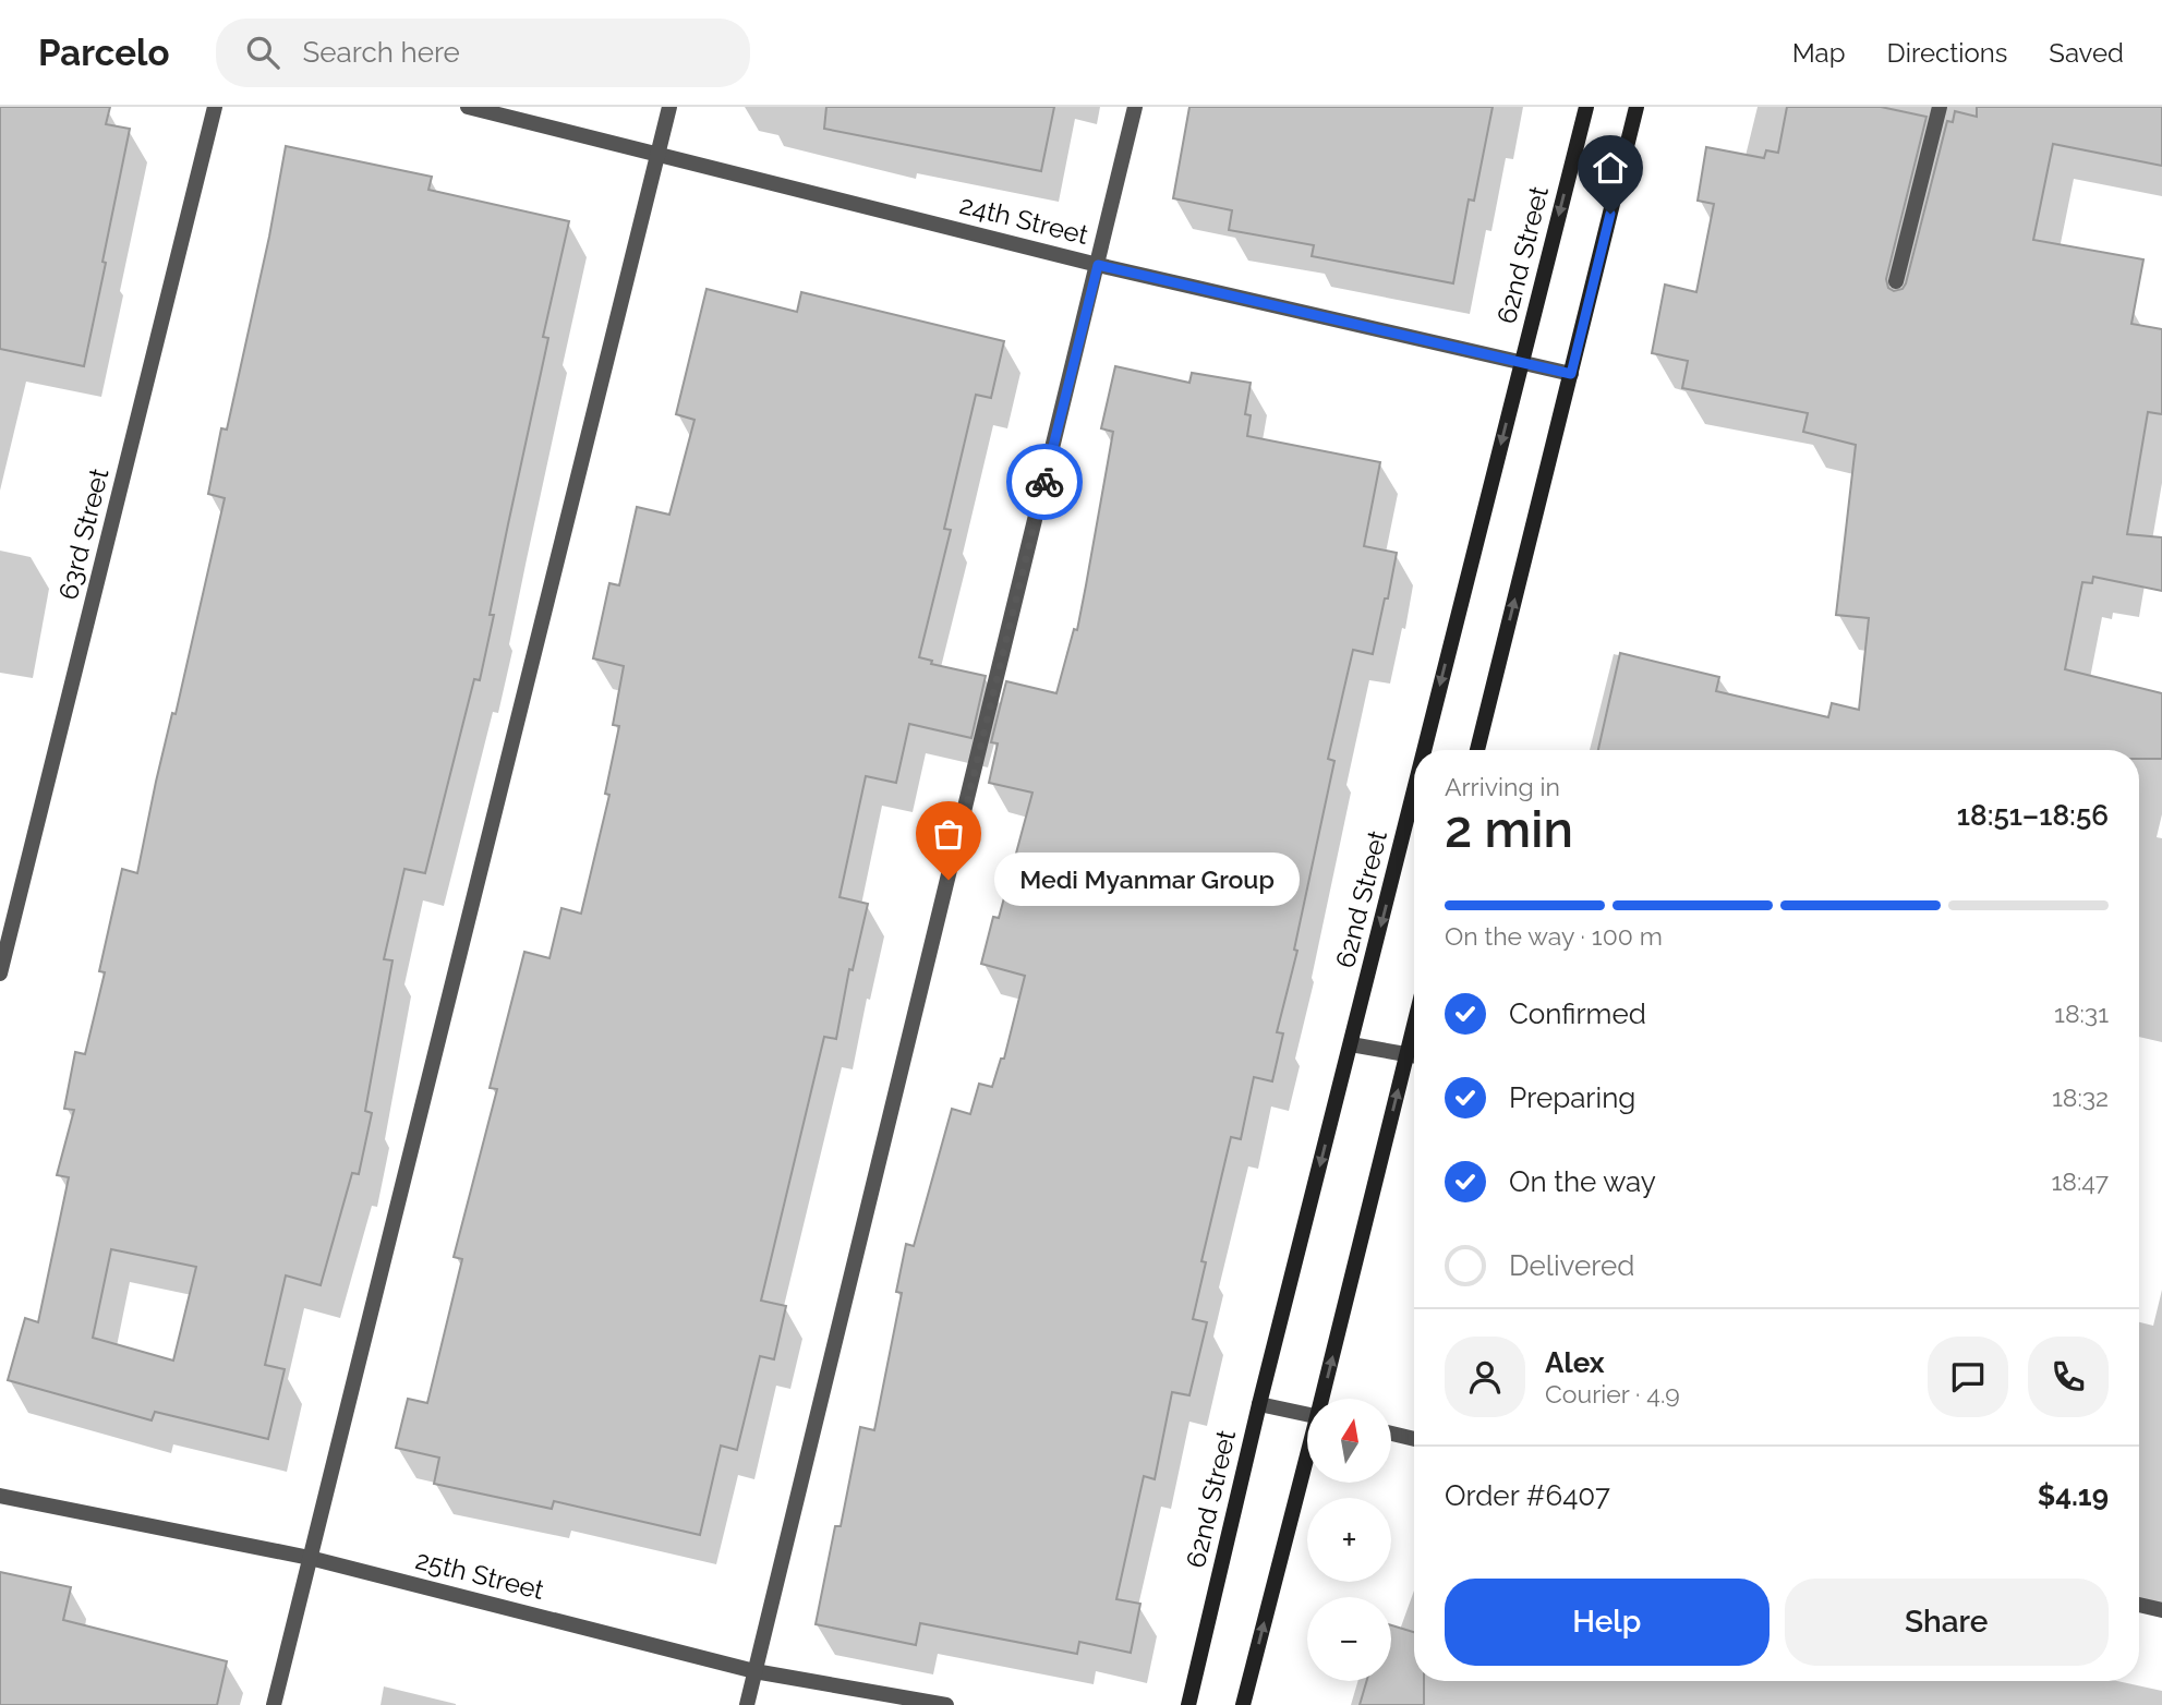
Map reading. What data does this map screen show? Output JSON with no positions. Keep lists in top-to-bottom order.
{
  "streets": {
    "main road": ["62nd Street"],
    "street": ["24th Street", "63rd Street", "25th Street"]
  },
  "crossings": [
    ["24th Street", "62nd Street"]
  ],
  "places": ["Medi Myanmar Group"],
  "north": "top",
  "page": {
    "header": "Parcelo",
    "search": "Search here",
    "nav": ["Map", "Directions", "Saved"],
    "heading": ["2 min", "Arriving in", "18:51–18:56"],
    "panel": [
      "Alex",
      "Courier · 4.9",
      "Order #6407",
      "$4.19"
    ],
    "bubble": "Medi Myanmar Group",
    "bar": "On the way · 100 m",
    "list": [
      ["Confirmed", "18:31"],
      ["Preparing", "18:32"],
      ["On the way", "18:47"],
      "Delivered"
    ],
    "map_buttons": ["+", "−"],
    "buttons": ["Help", "Share"]
  }
}
